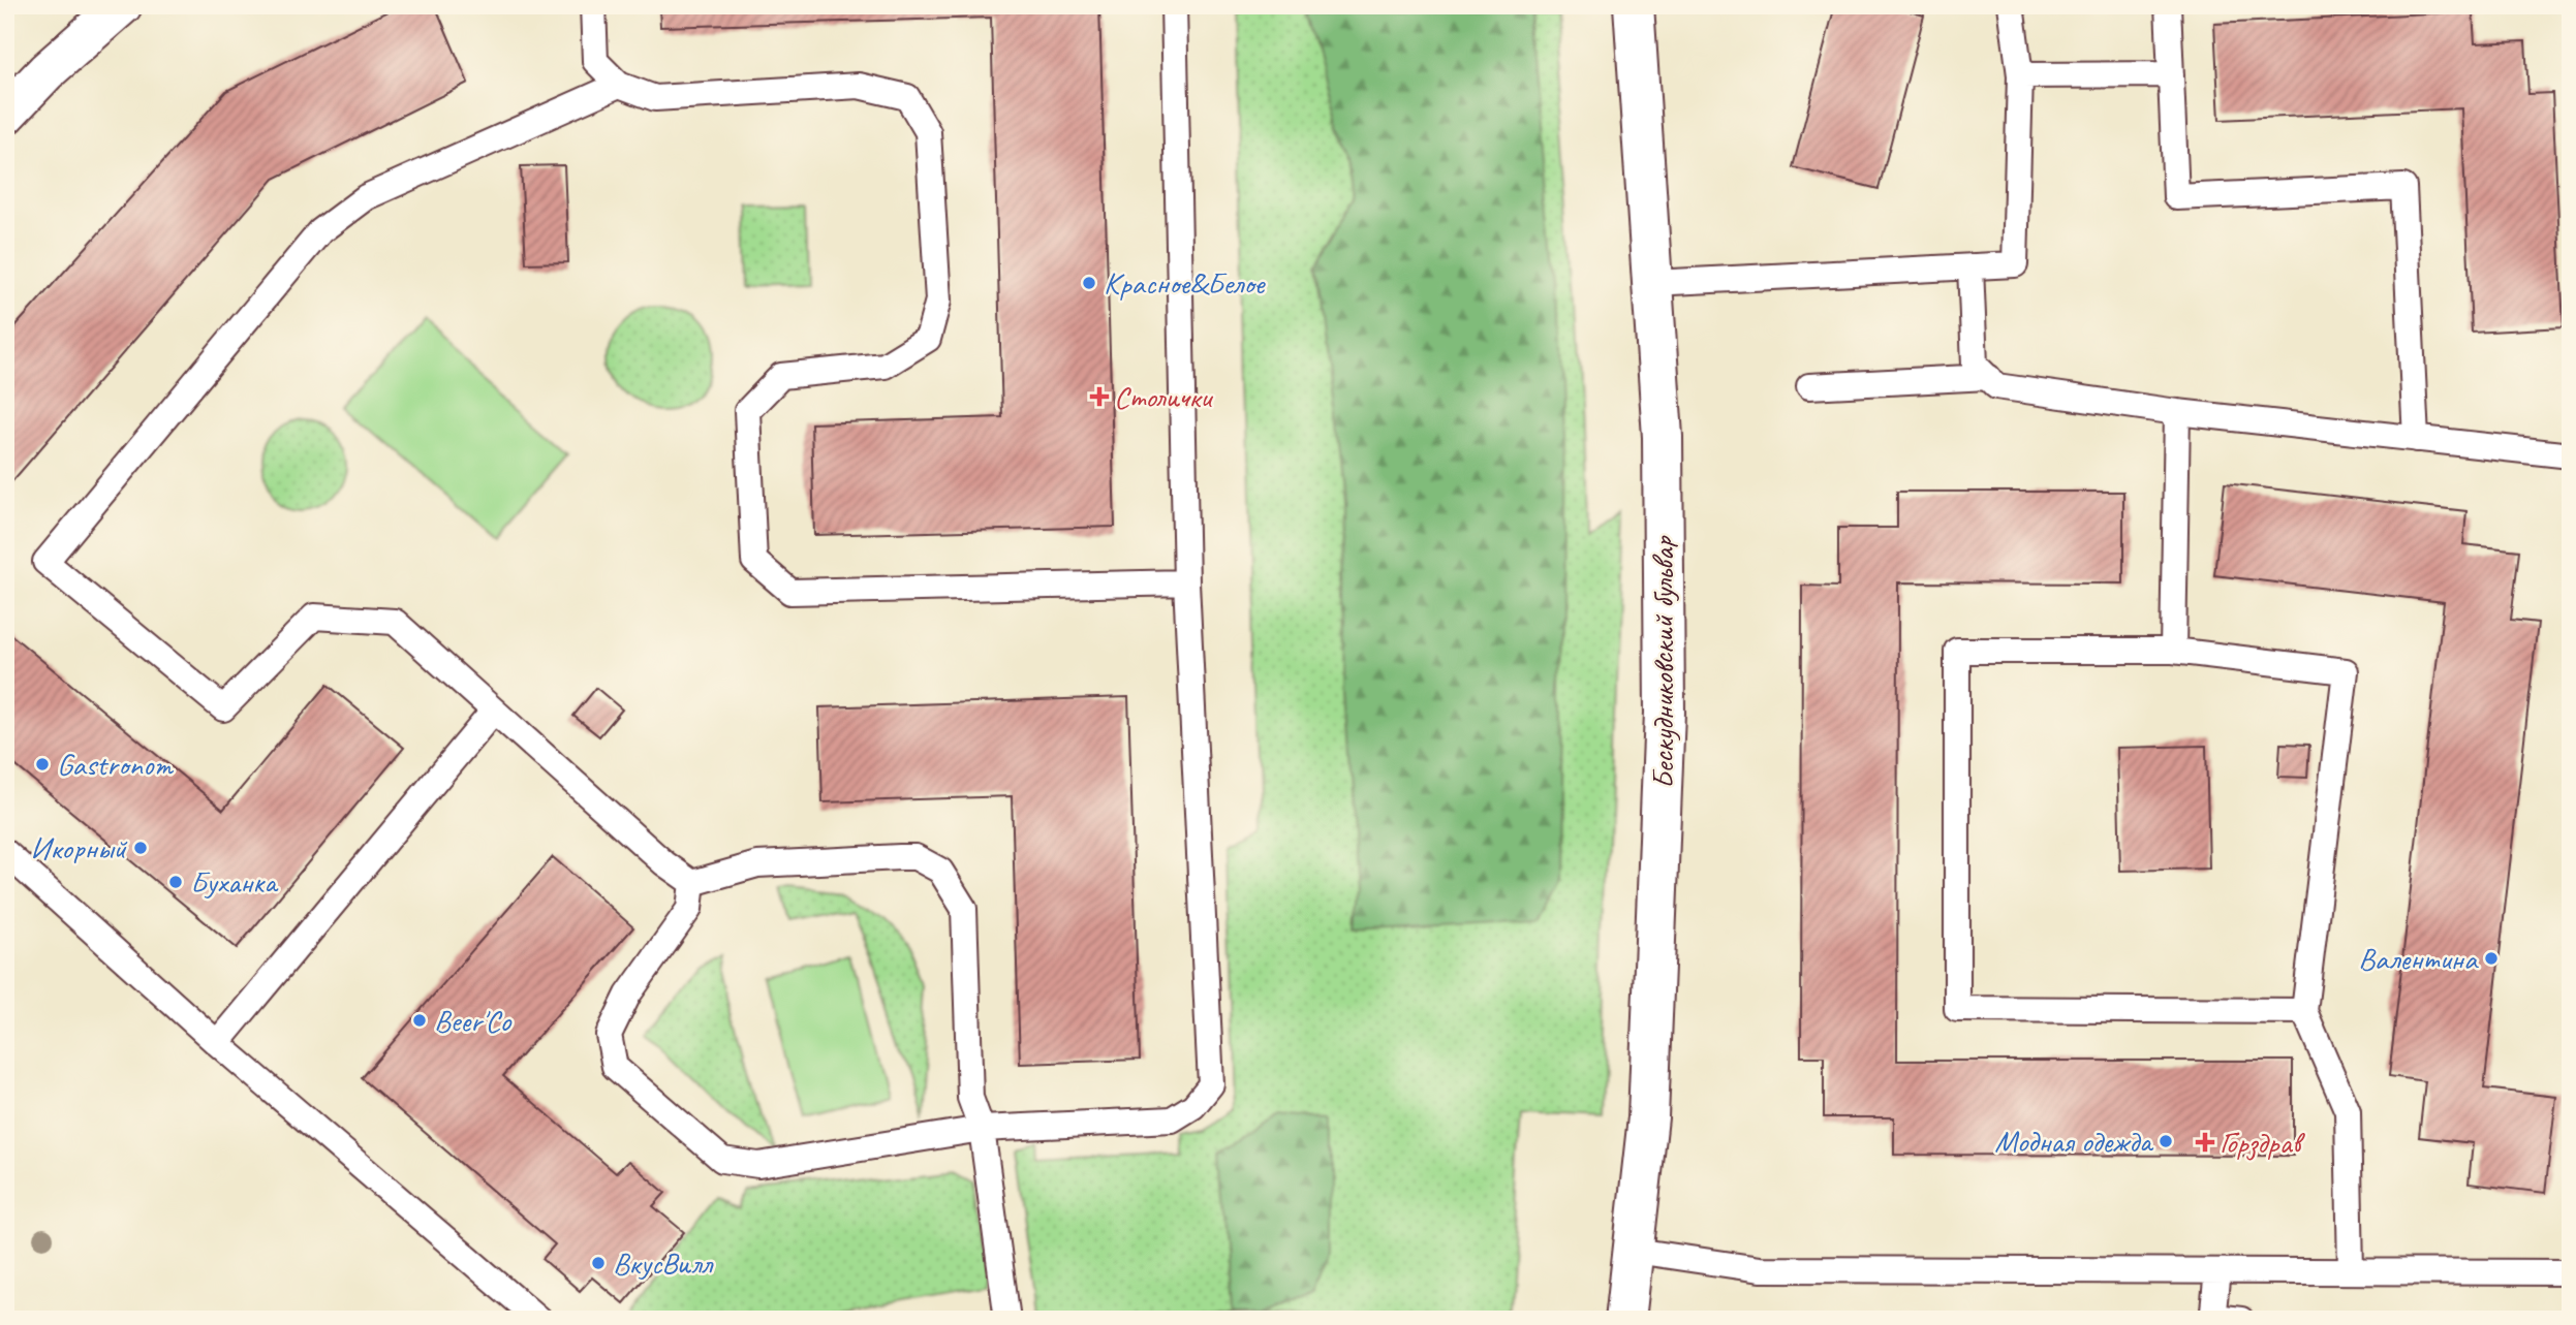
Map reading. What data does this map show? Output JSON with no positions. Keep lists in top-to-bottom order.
{
  "streets": {
    "street": ["Бескудниковский бульвар"]
  },
  "places": {
    "other": [
      "Красное&Белое",
      "Gastronom",
      "Икорный",
      "Буханка",
      "Валентина",
      "Beer'Co",
      "Модная одежда",
      "ВкусВилл"
    ],
    "health": ["Столички", "Горздрав"]
  }
}
